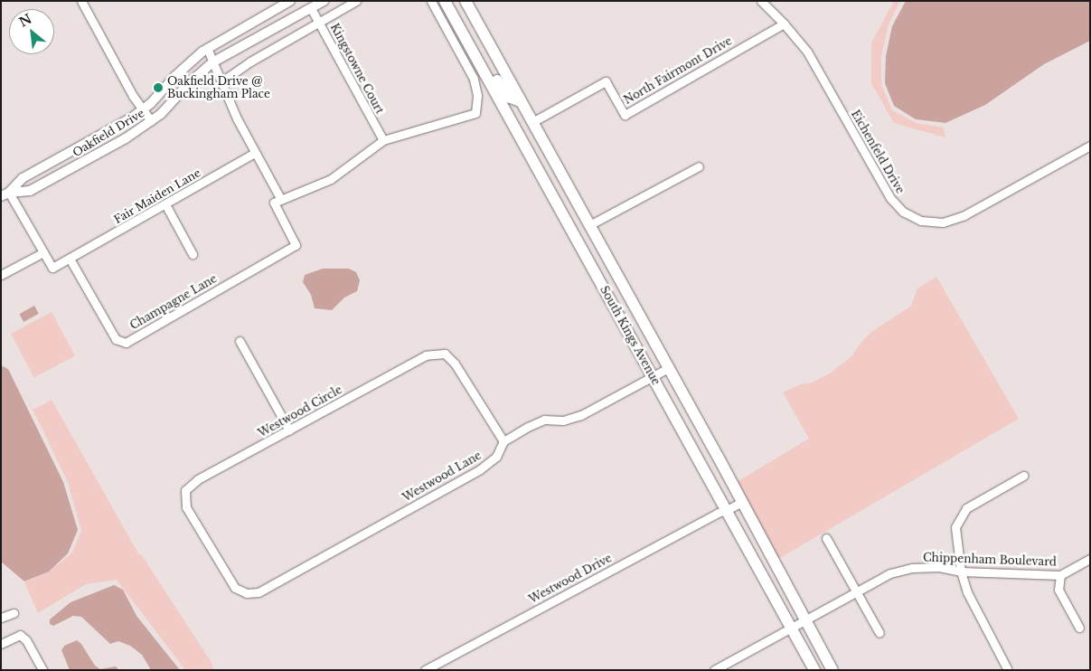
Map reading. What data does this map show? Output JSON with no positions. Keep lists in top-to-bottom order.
{
  "streets": {
    "main road": ["South Kings Avenue"],
    "street": [
      "Kingstowne Court",
      "North Fairmont Drive",
      "Oakfield Drive",
      "Eichenfeld Drive",
      "Fair Maiden Lane",
      "Champagne Lane",
      "Westwood Circle",
      "Westwood Lane",
      "Chippenham Boulevard",
      "Westwood Drive"
    ]
  },
  "crossings": [
    ["Kingstowne Court", "Oakfield Drive"],
    ["North Fairmont Drive", "Eichenfeld Drive"],
    ["North Fairmont Drive", "South Kings Avenue"],
    ["Fair Maiden Lane", "Champagne Lane"],
    ["South Kings Avenue", "Westwood Lane"],
    ["South Kings Avenue", "Chippenham Boulevard"],
    ["South Kings Avenue", "Westwood Drive"],
    ["Westwood Circle", "Westwood Lane"]
  ],
  "places": ["Oakfield Drive @ Buckingham Place"],
  "north": "top left"
}
